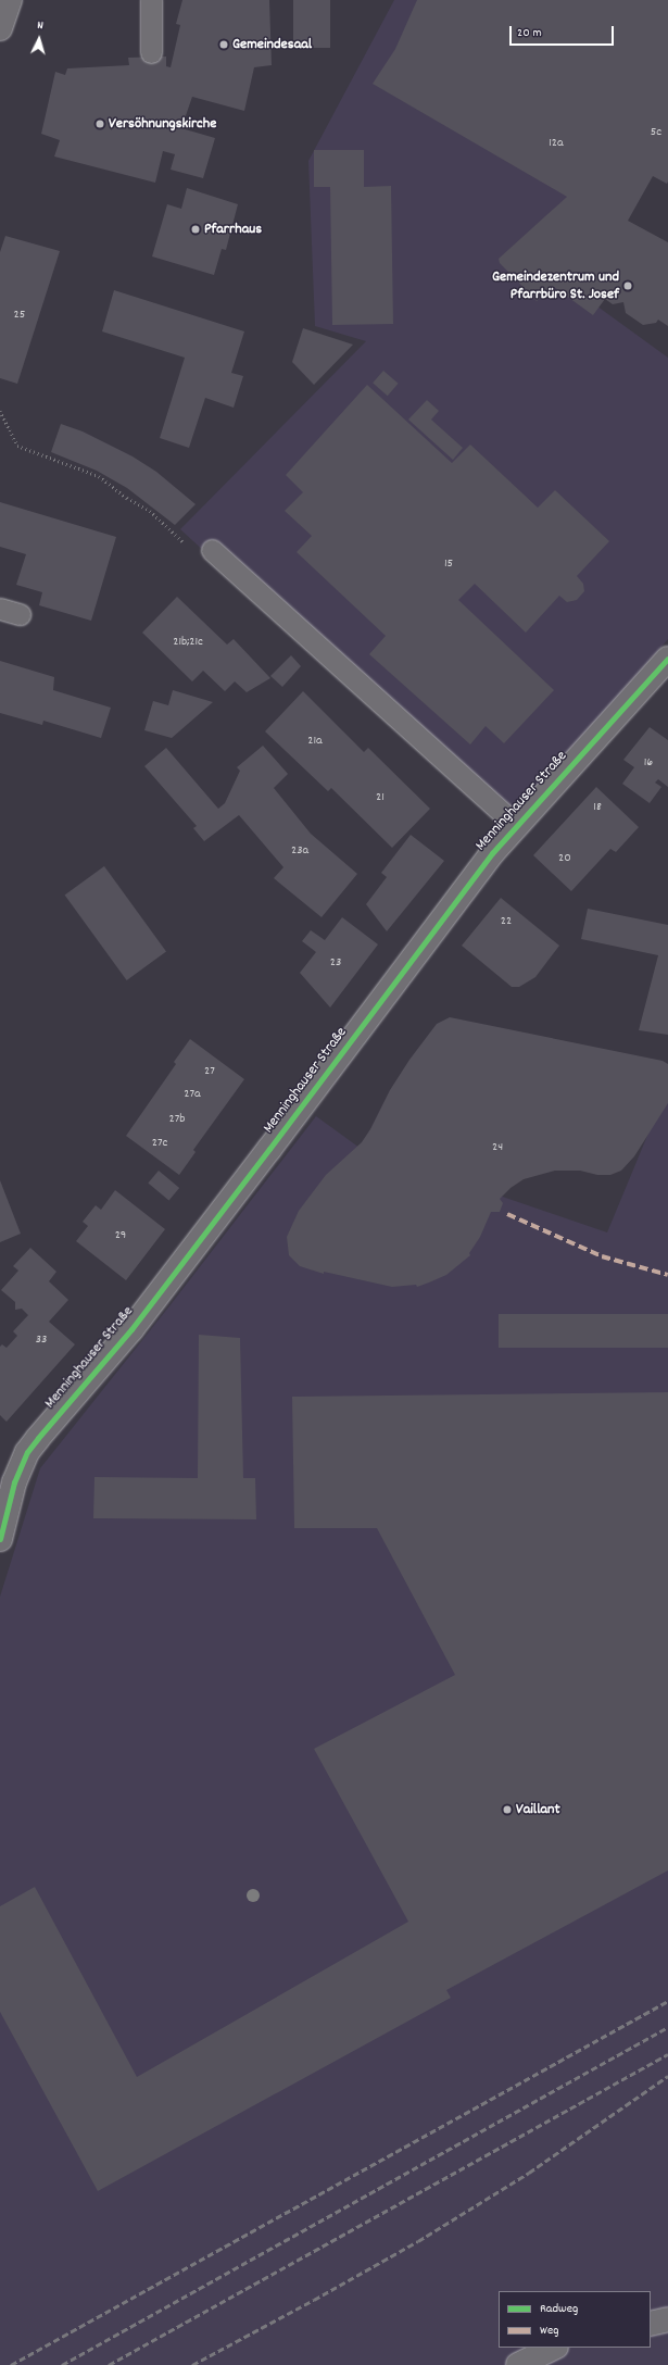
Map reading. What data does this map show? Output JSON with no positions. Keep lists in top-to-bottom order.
{
  "streets": {
    "street": ["Menninghauser Straße"]
  },
  "places": [
    "Gemeindesaal",
    "Versöhnungskirche",
    "Pfarrhaus",
    "Gemeindezentrum und Pfarrbüro St. Josef",
    "Vaillant"
  ],
  "house_numbers": [
    "5c",
    "12a",
    "25",
    "15",
    "21b;21c",
    "21a",
    "16",
    "21",
    "18",
    "23a",
    "20",
    "22",
    "23",
    "27",
    "27a",
    "27b",
    "27c",
    "24",
    "29",
    "33"
  ],
  "legend": ["Radweg", "Weg"],
  "scale_bar": "20 m",
  "north": "top"
}
